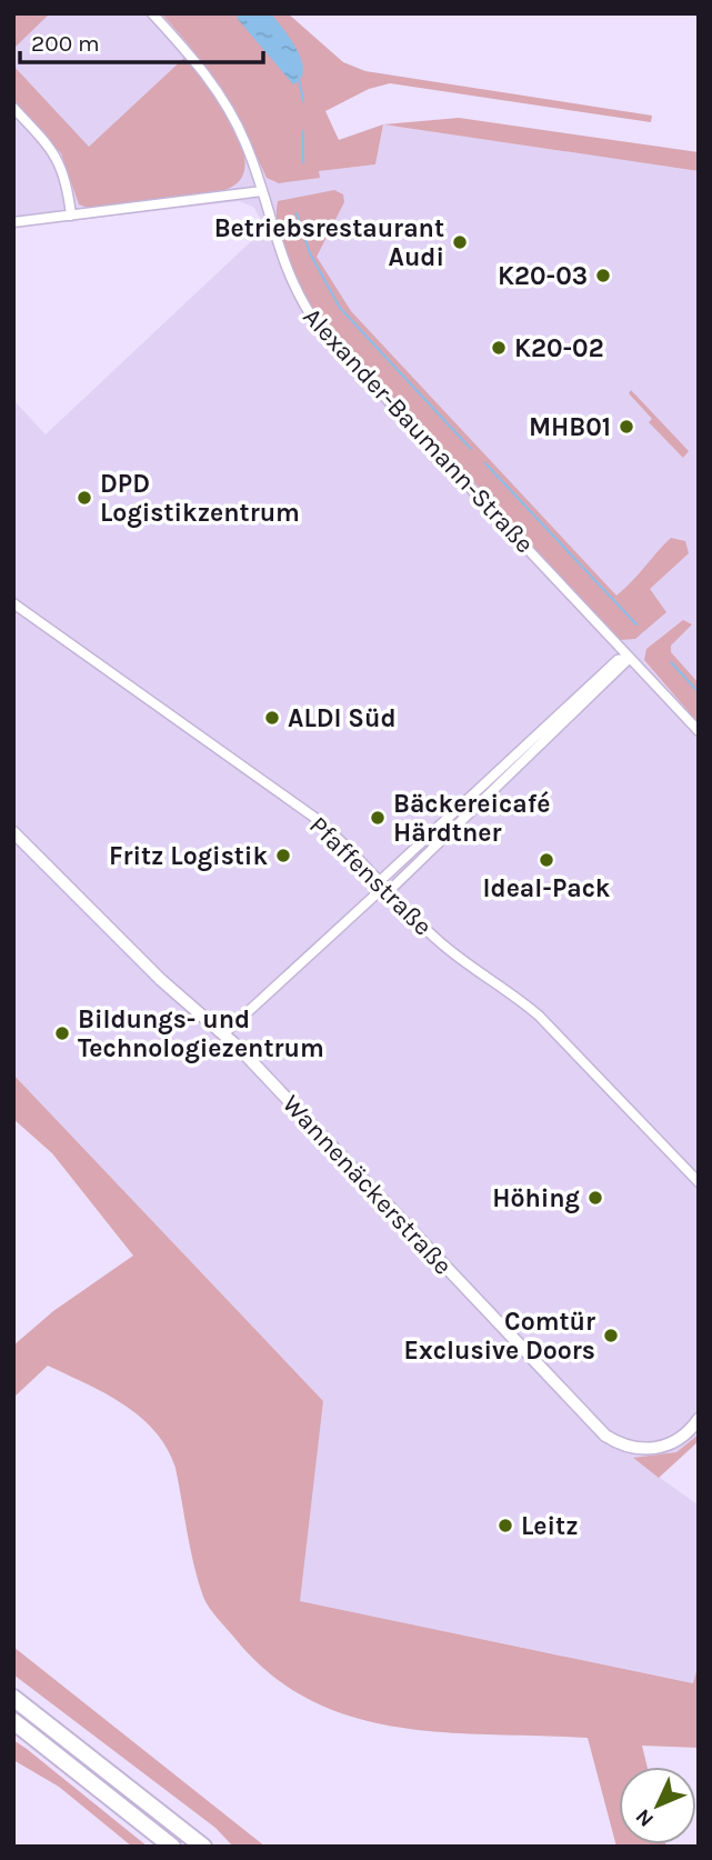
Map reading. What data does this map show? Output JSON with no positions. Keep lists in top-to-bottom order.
{
  "streets": {
    "street": ["Alexander-Baumann-Straße", "Pfaffenstraße", "Wannenäckerstraße"]
  },
  "places": [
    "Betriebsrestaurant Audi",
    "K20-03",
    "K20-02",
    "MHB01",
    "DPD Logistikzentrum",
    "ALDI Süd",
    "Bäckereicafé Härdtner",
    "Fritz Logistik",
    "Ideal-Pack",
    "Bildungs- und Technologiezentrum",
    "Höhing",
    "Comtür Exclusive Doors",
    "Leitz"
  ],
  "scale_bar": "200 m",
  "north": "bottom left"
}
